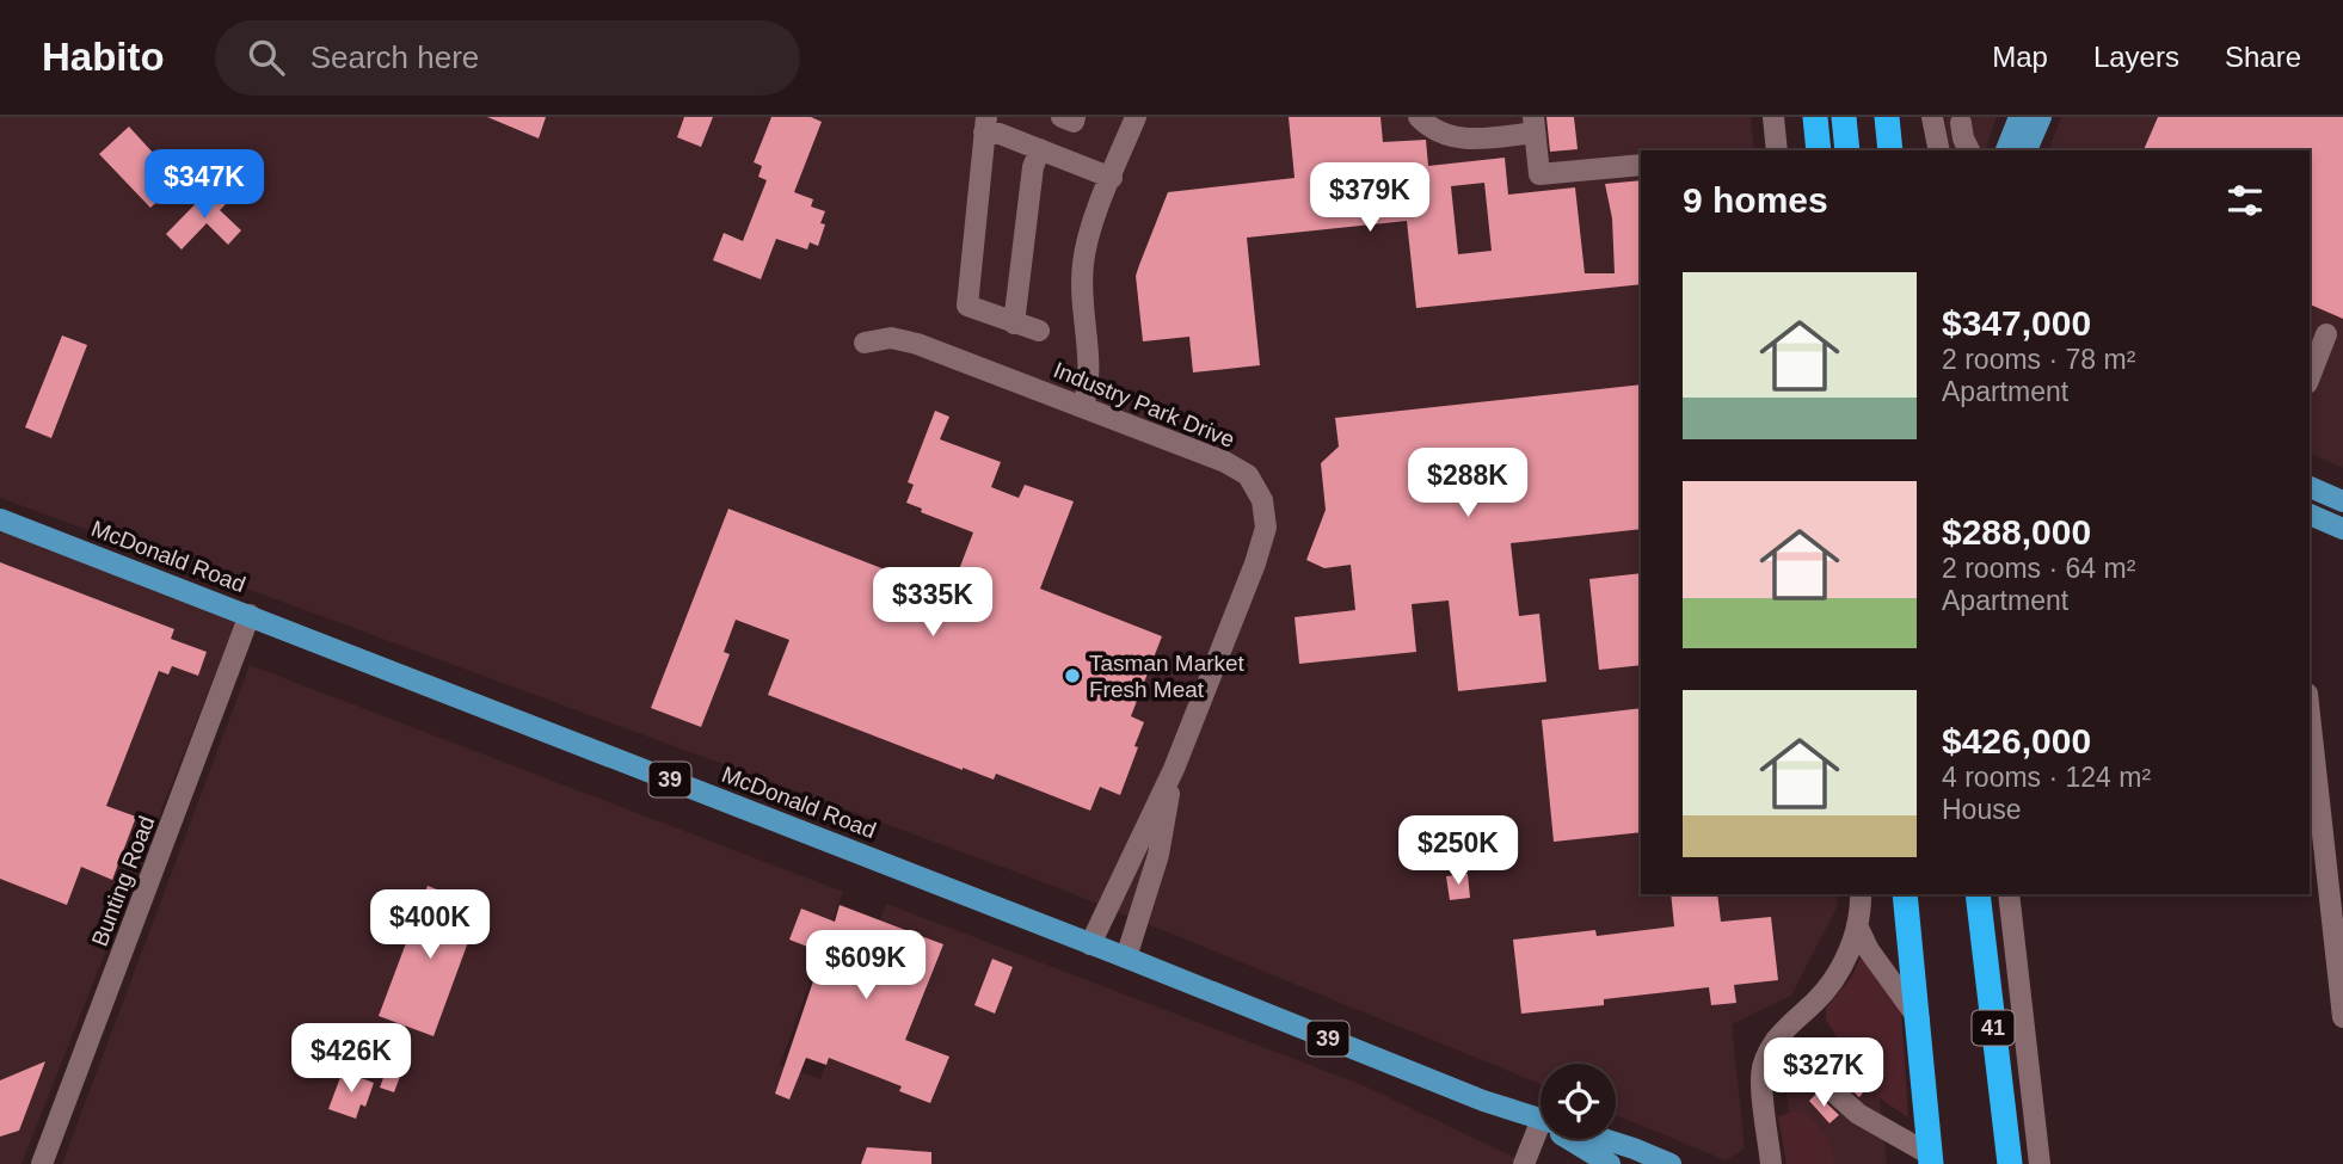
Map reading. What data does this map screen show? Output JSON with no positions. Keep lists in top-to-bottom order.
{
  "streets": {
    "highway": ["41"],
    "main road": ["McDonald Road", "39"],
    "street": ["Industry Park Drive", "Bunting Road"]
  },
  "crossings": [
    ["Industry Park Drive", "McDonald Road"],
    ["McDonald Road", "Bunting Road"]
  ],
  "places": ["Tasman Market Fresh Meat"],
  "page": {
    "header": "Habito",
    "search": "Search here",
    "nav": ["Map", "Layers", "Share"],
    "price": [
      "$347K",
      "$379K",
      "$288K",
      "$335K",
      "$250K",
      "$400K",
      "$609K",
      "$426K",
      "$327K"
    ],
    "heading": "9 homes",
    "list": [
      {
        "name": "$347,000",
        "note": "2 rooms · 78 m² · Apartment"
      },
      {
        "name": "$288,000",
        "note": "2 rooms · 64 m² · Apartment"
      },
      {
        "name": "$426,000",
        "note": "4 rooms · 124 m² · House"
      }
    ]
  }
}
